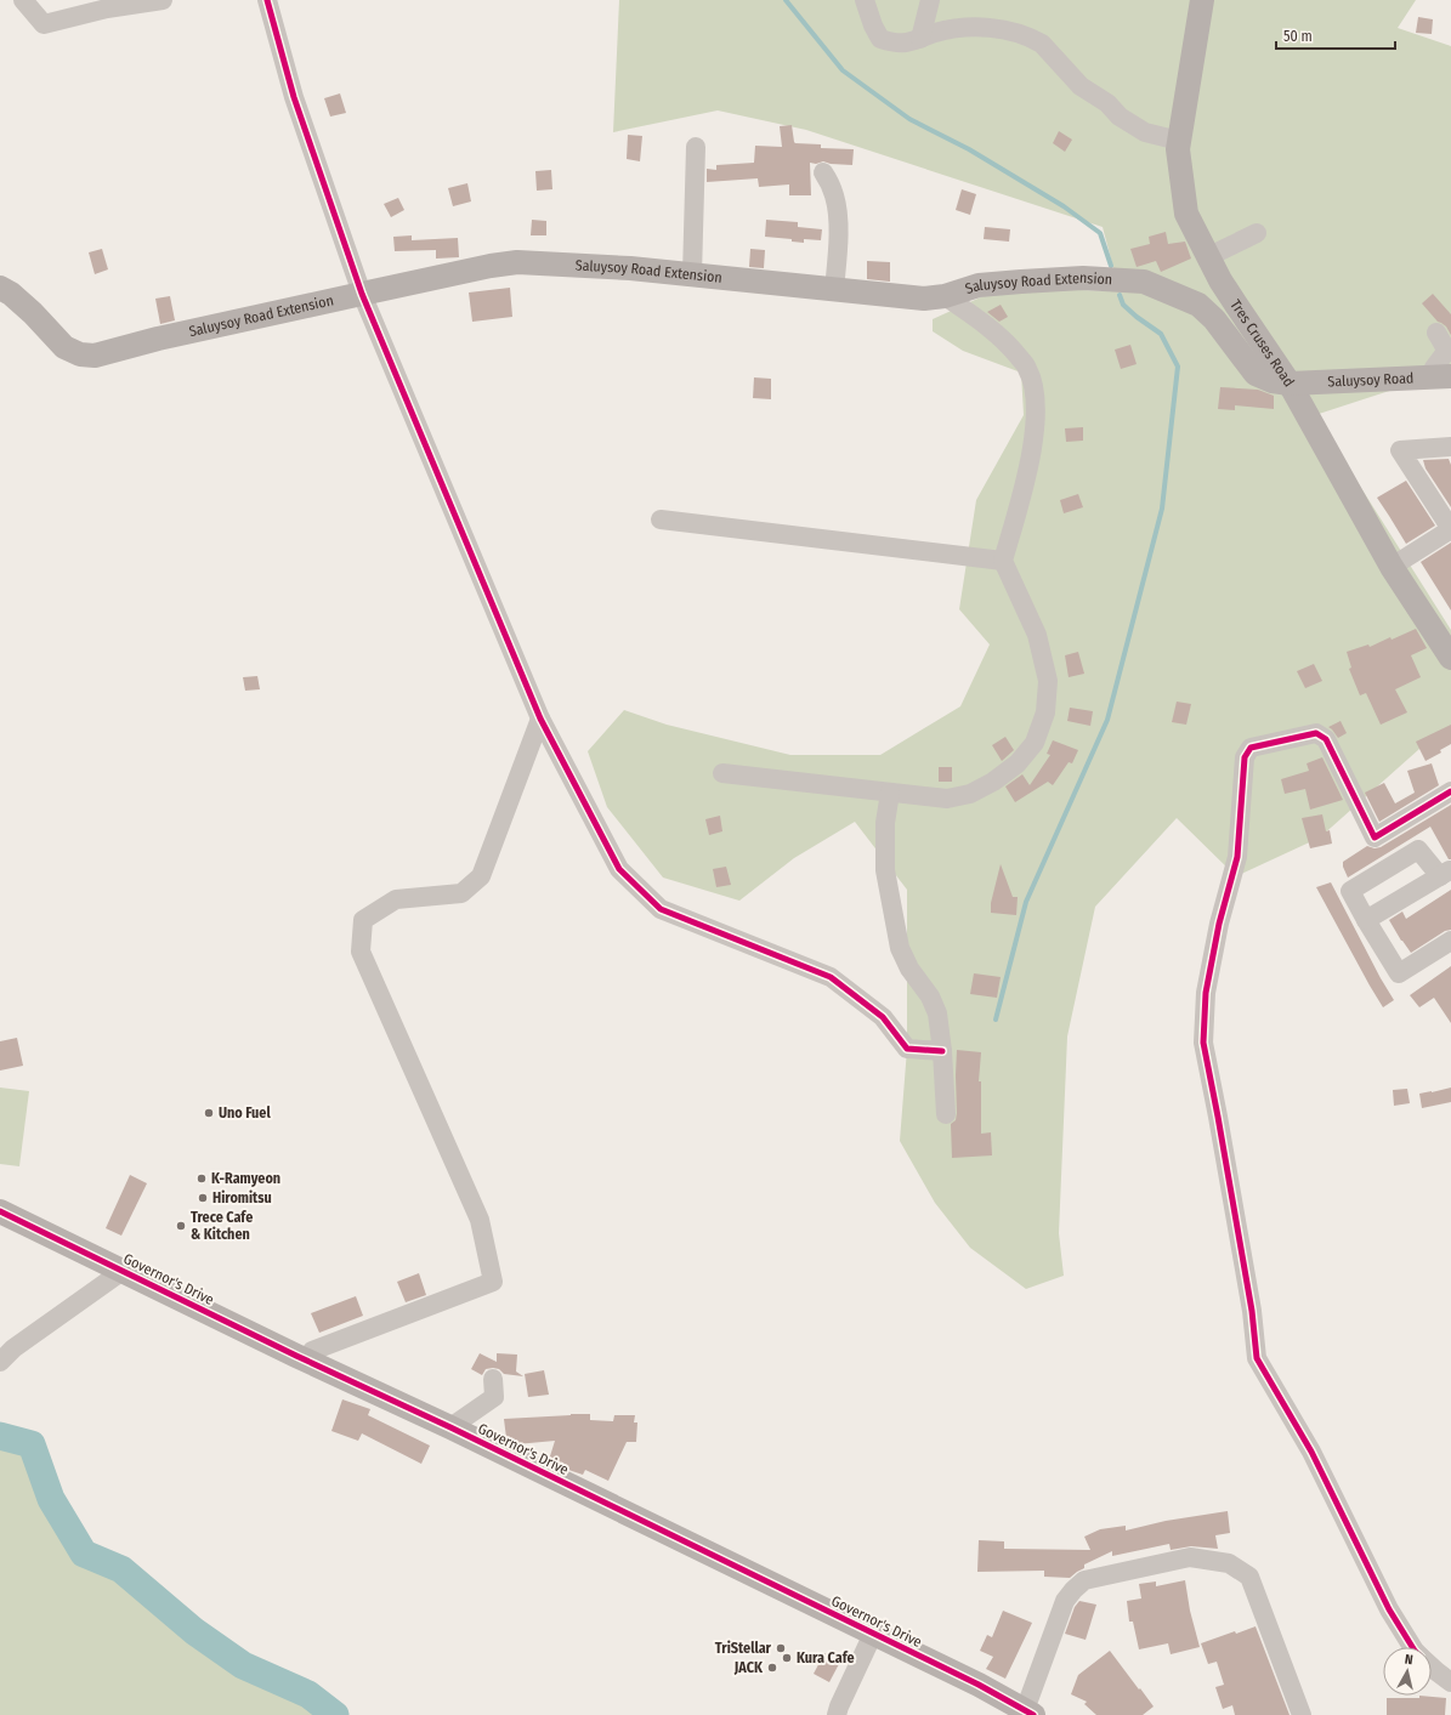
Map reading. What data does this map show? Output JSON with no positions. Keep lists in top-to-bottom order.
{
  "streets": {
    "main road": [
      "Saluysoy Road Extension",
      "Tres Cruses Road",
      "Saluysoy Road",
      "Governor's Drive"
    ]
  },
  "crossings": [
    ["Saluysoy Road Extension", "Tres Cruses Road"],
    ["Saluysoy Road Extension", "Saluysoy Road"],
    ["Tres Cruses Road", "Saluysoy Road"]
  ],
  "places": [
    "Uno Fuel",
    "K-Ramyeon",
    "Hiromitsu",
    "Trece Cafe & Kitchen",
    "TriStellar",
    "Kura Cafe",
    "JACK"
  ],
  "scale_bar": "50 m",
  "north": "top"
}
